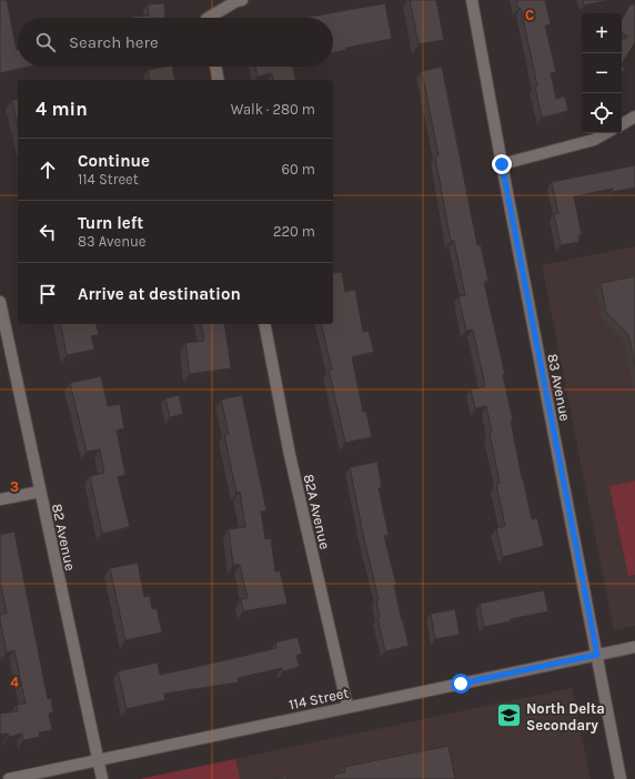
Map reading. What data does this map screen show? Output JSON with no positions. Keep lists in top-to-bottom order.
{
  "streets": {
    "street": [
      "83 Avenue",
      "82A Avenue",
      "82 Avenue",
      "114 Street"
    ]
  },
  "crossings": [
    ["83 Avenue", "114 Street"],
    ["82A Avenue", "114 Street"],
    ["82 Avenue", "114 Street"]
  ],
  "places": {
    "school or university": ["North Delta Secondary"]
  },
  "page": {
    "map_buttons": ["+", "−"],
    "search": "Search here",
    "heading": ["4 min", "Walk · 280 m"],
    "list": [
      ["Continue", "114 Street", "60 m"],
      ["Turn left", "83 Avenue", "220 m"],
      "Arrive at destination"
    ]
  },
  "grid": {
    "columns": ["C"],
    "rows": ["3", "4"]
  }
}
